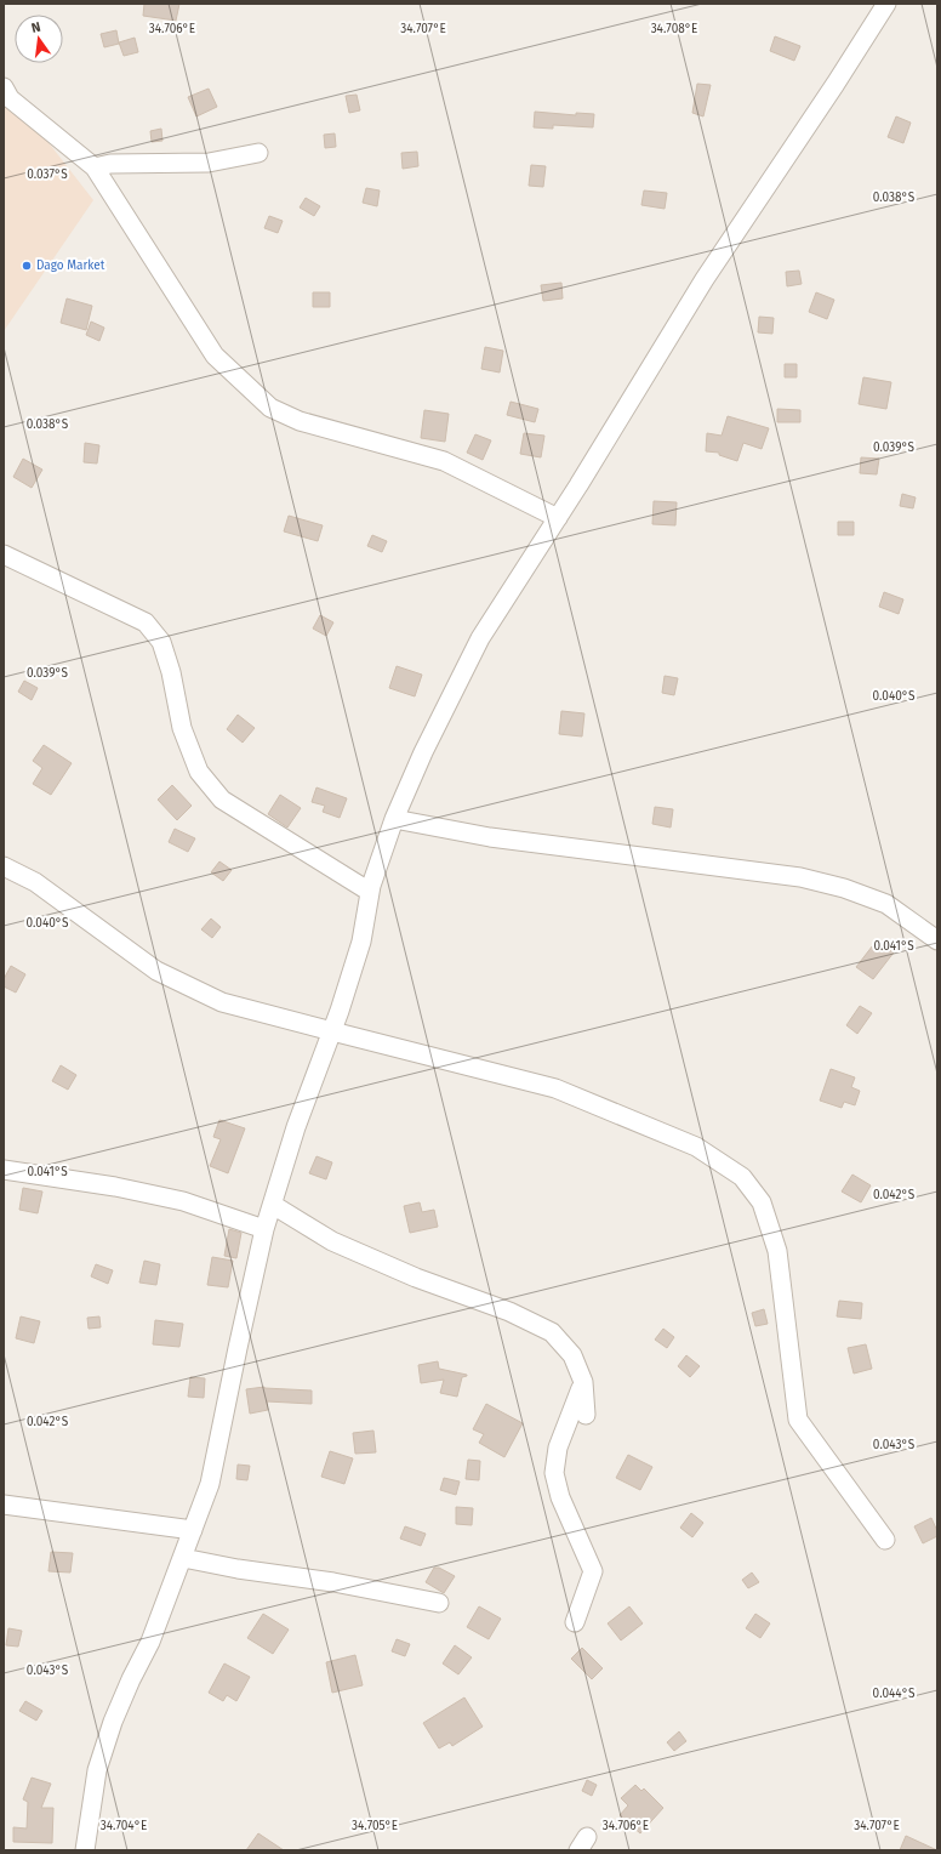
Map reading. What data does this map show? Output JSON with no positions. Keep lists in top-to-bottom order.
{
  "places": ["Dago Market"],
  "north": "top",
  "coordinates": [
    "34.706°E",
    "34.707°E",
    "34.708°E",
    "0.037°S",
    "0.038°S",
    "0.039°S",
    "0.040°S",
    "0.041°S",
    "0.042°S",
    "0.043°S",
    "0.044°S",
    "34.704°E",
    "34.705°E"
  ]
}
